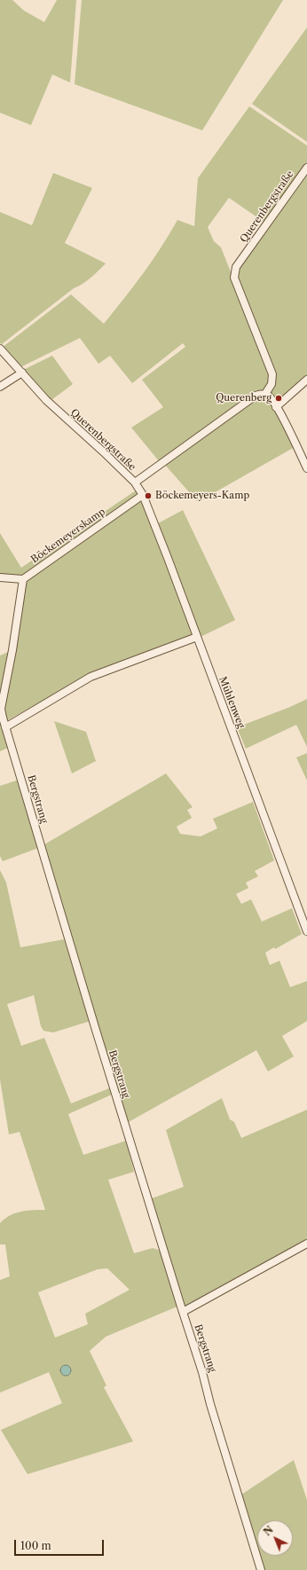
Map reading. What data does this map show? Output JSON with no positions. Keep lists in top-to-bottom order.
{
  "streets": {
    "street": [
      "Querenbergstraße",
      "Böckemeyerskamp",
      "Mühlenweg",
      "Bergstrang"
    ]
  },
  "crossings": [
    ["Querenbergstraße", "Mühlenweg"],
    ["Böckemeyerskamp", "Mühlenweg"],
    ["Böckemeyerskamp", "Bergstrang"]
  ],
  "places": ["Querenberg", "Böckemeyers-Kamp"],
  "scale_bar": "100 m",
  "north": "top left"
}
